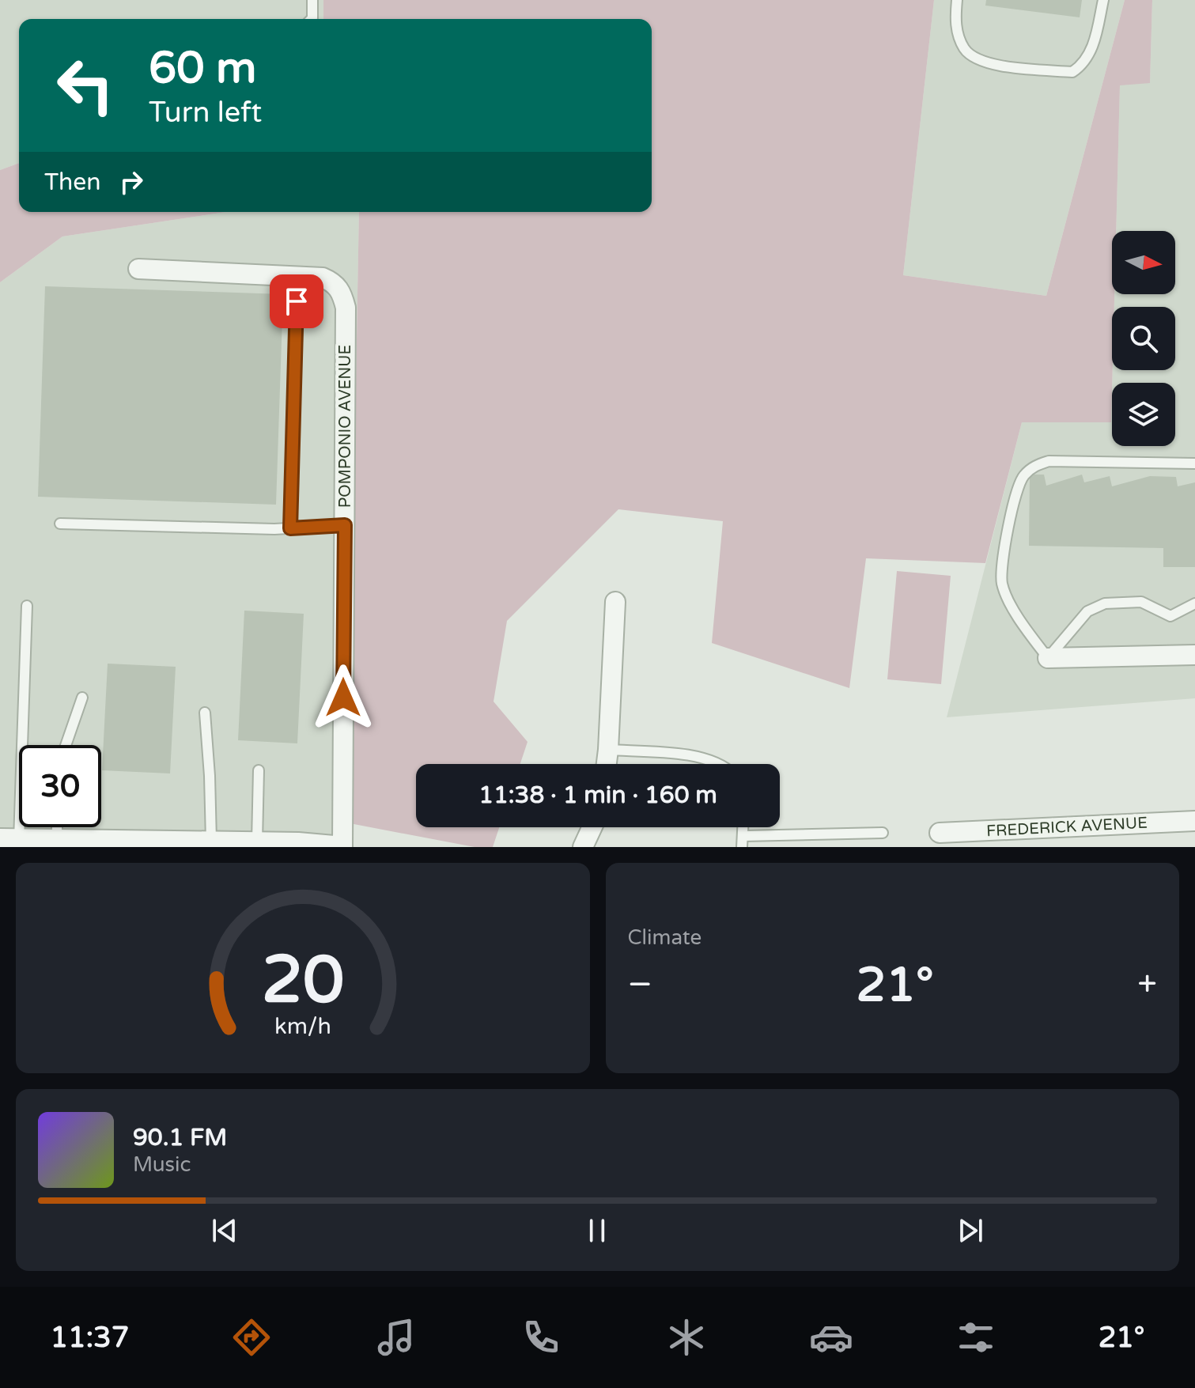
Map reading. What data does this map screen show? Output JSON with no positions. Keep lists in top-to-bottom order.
{
  "streets": {
    "street": ["POMPONIO AVENUE", "FREDERICK AVENUE"]
  },
  "north": "right",
  "page": {
    "turn": ["60 m", "Turn left"],
    "then": "Then",
    "limit": "30",
    "trip": "11:38 · 1 min · 160 m",
    "tile": "Climate",
    "heat": ["−", "21°", "+"],
    "song": ["90.1 FM", "Music"],
    "tabs": ["11:37", "21°"],
    "gauge": ["20", "km/h"]
  }
}
